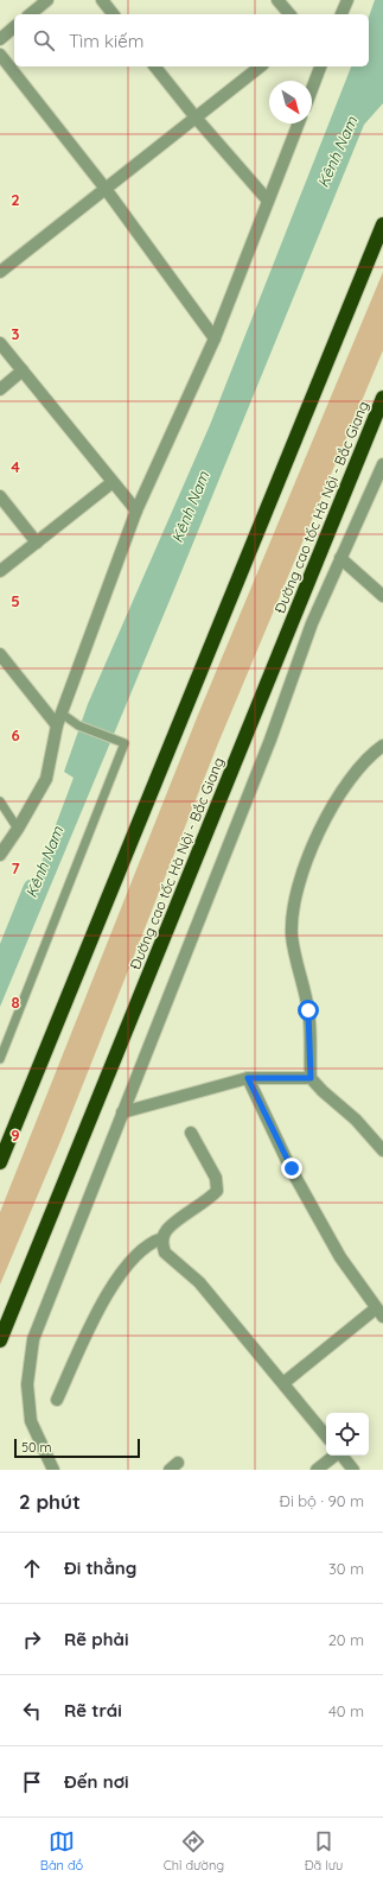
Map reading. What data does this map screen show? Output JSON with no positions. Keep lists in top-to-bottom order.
{
  "streets": {
    "highway": ["Đường cao tốc Hà Nội - Bắc Giang"]
  },
  "water": ["Kênh Nam"],
  "scale_bar": "50 m",
  "north": "bottom right",
  "page": {
    "search": "Tìm kiếm",
    "scale": "50 m",
    "heading": ["2 phút", "Đi bộ · 90 m"],
    "list": [
      ["Đi thẳng", "30 m"],
      ["Rẽ phải", "20 m"],
      ["Rẽ trái", "40 m"],
      "Đến nơi"
    ],
    "nav": ["Bản đồ", "Chỉ đường", "Đã lưu"]
  },
  "grid": {
    "rows": [
      "2",
      "3",
      "4",
      "5",
      "6",
      "7",
      "8",
      "9"
    ]
  }
}
